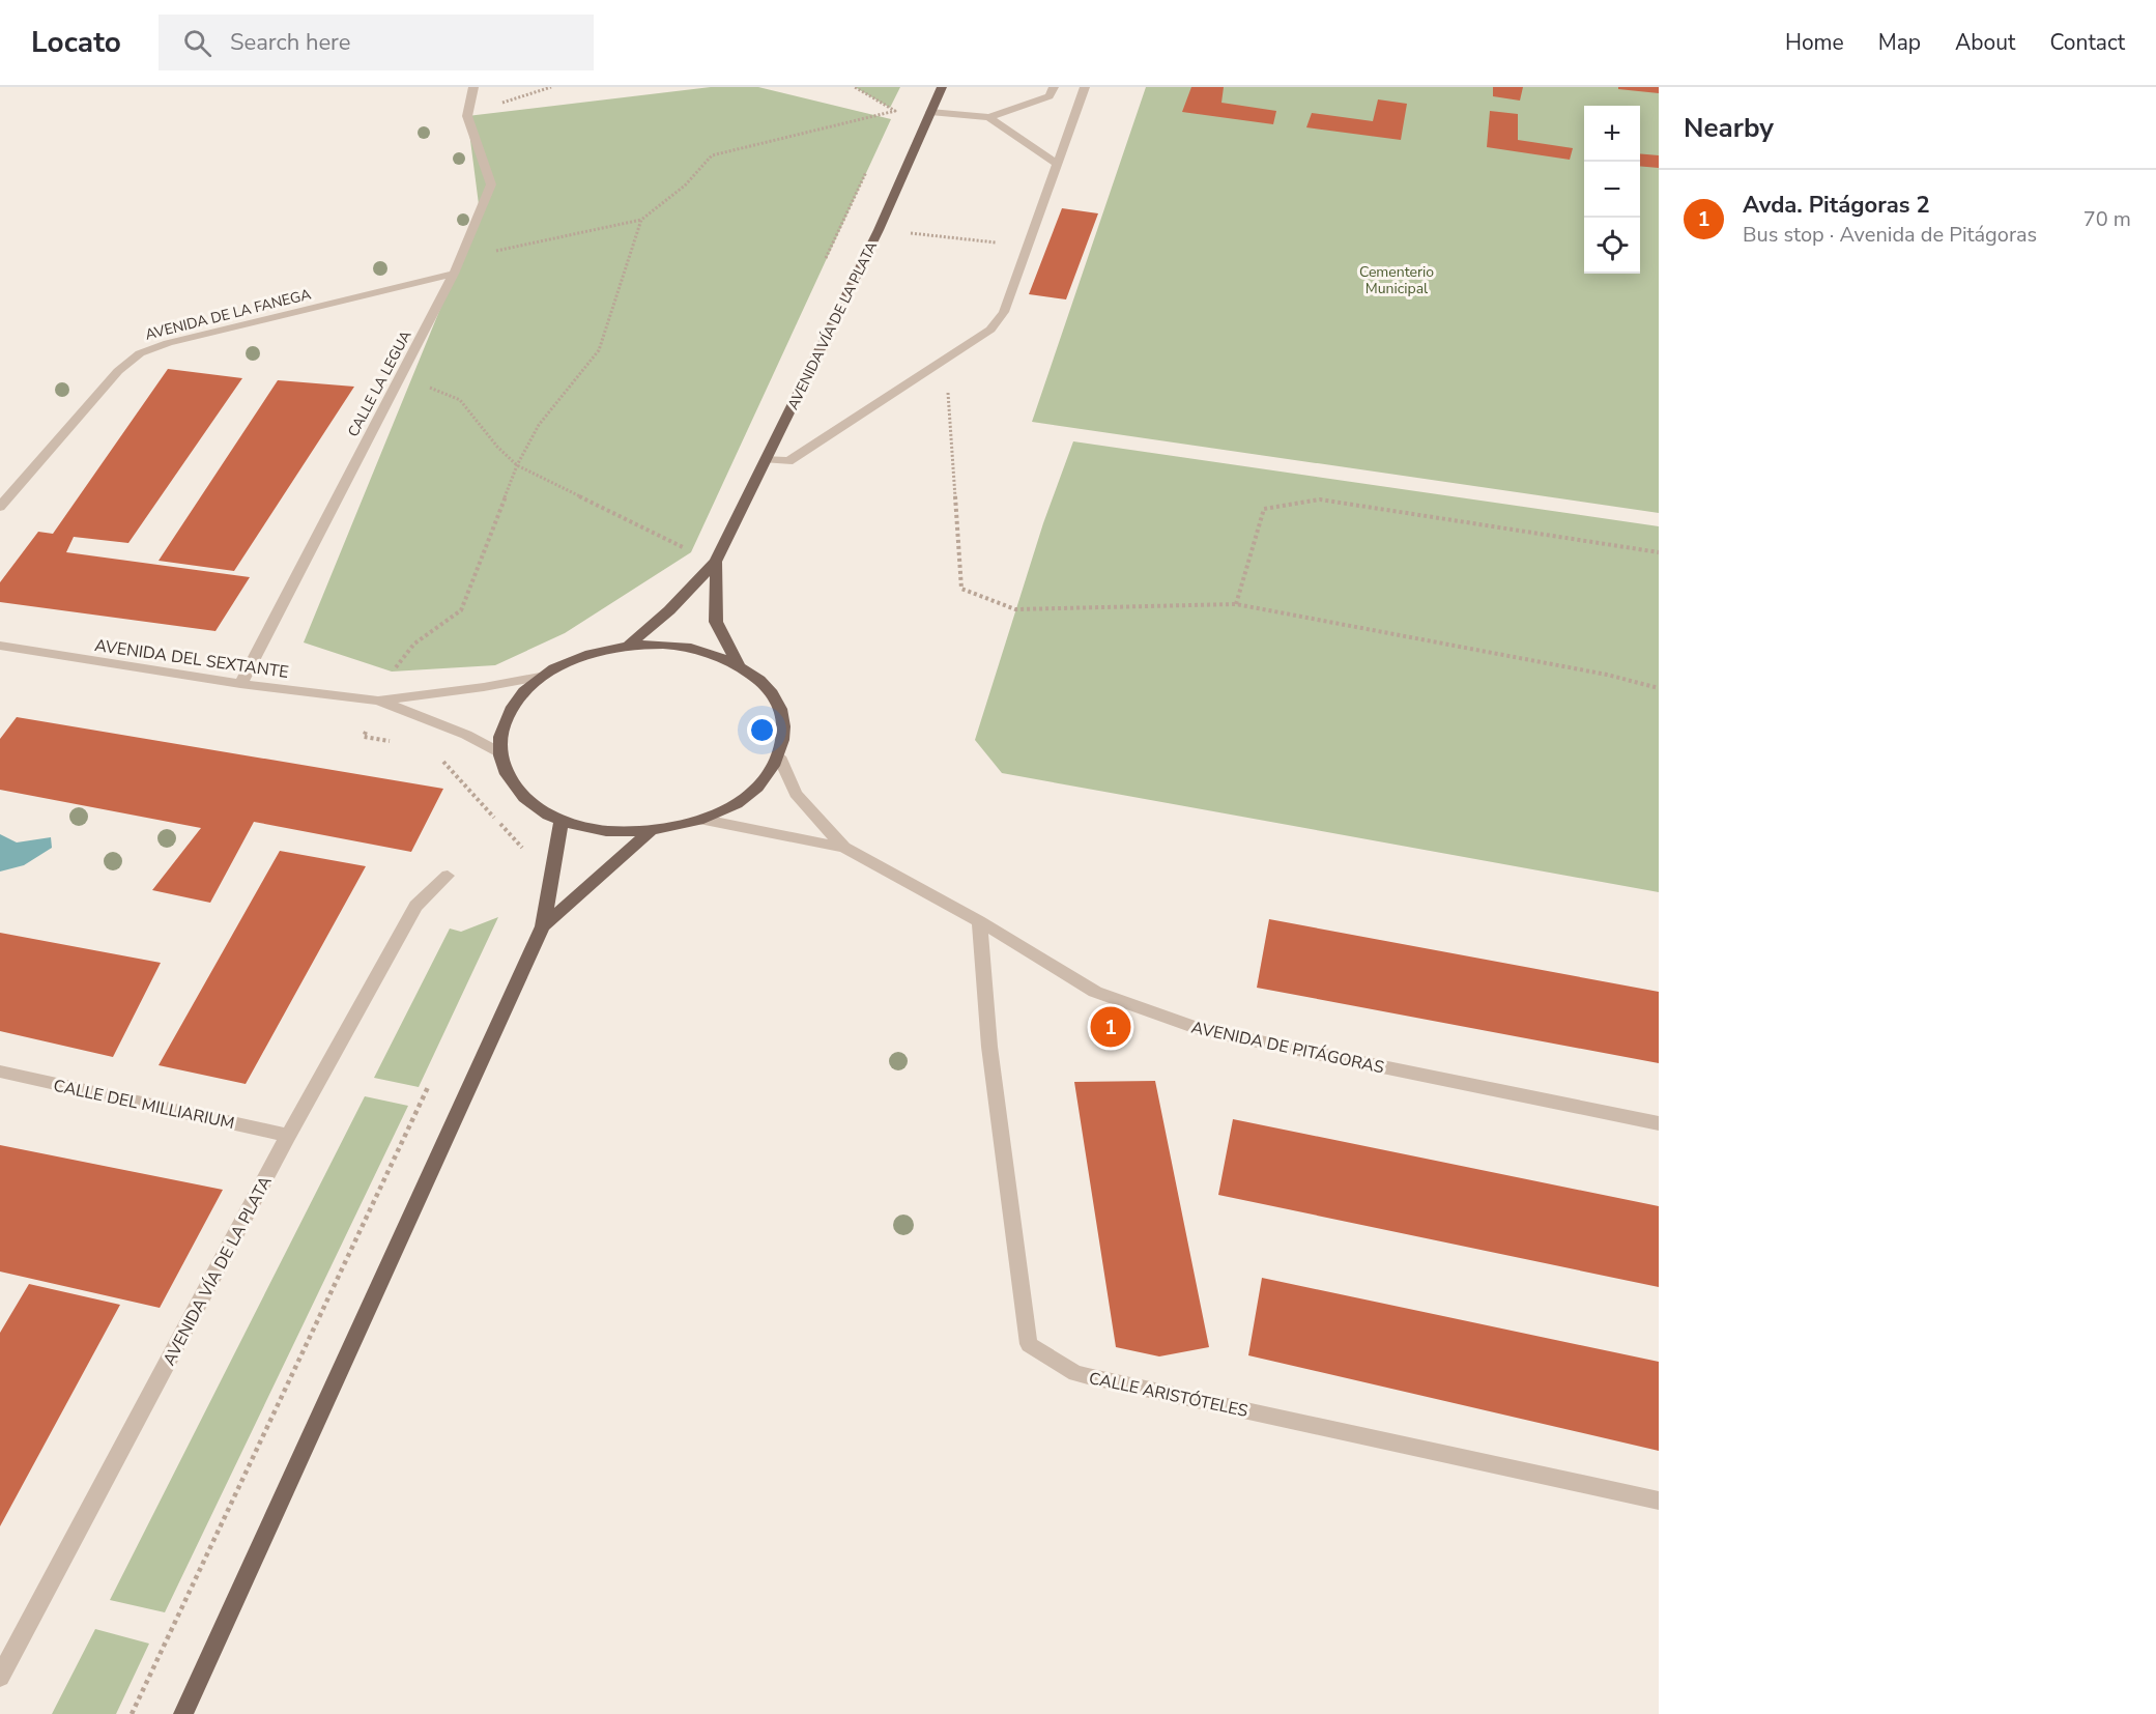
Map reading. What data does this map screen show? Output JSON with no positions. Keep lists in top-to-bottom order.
{
  "streets": {
    "main road": ["AVENIDA VÍA DE LA PLATA"],
    "street": [
      "AVENIDA DE LA FANEGA",
      "CALLE LA LEGUA",
      "AVENIDA DEL SEXTANTE",
      "AVENIDA DE PITÁGORAS",
      "CALLE DEL MILLIARIUM",
      "CALLE ARISTÓTELES"
    ]
  },
  "crossings": [
    ["AVENIDA DE LA FANEGA", "CALLE LA LEGUA"],
    ["AVENIDA VÍA DE LA PLATA", "CALLE DEL MILLIARIUM"],
    ["CALLE LA LEGUA", "AVENIDA DEL SEXTANTE"],
    ["AVENIDA DE PITÁGORAS", "CALLE ARISTÓTELES"]
  ],
  "parks": ["Cementerio Municipal"],
  "page": {
    "header": "Locato",
    "search": "Search here",
    "nav": [
      "Home",
      "Map",
      "About",
      "Contact"
    ],
    "heading": "Nearby",
    "map_buttons": ["+", "−"],
    "list": [
      {
        "mark": "1",
        "name": "Avda. Pitágoras 2",
        "note": "Bus stop · Avenida de Pitágoras",
        "value": "70 m"
      }
    ],
    "pins": "1"
  }
}
